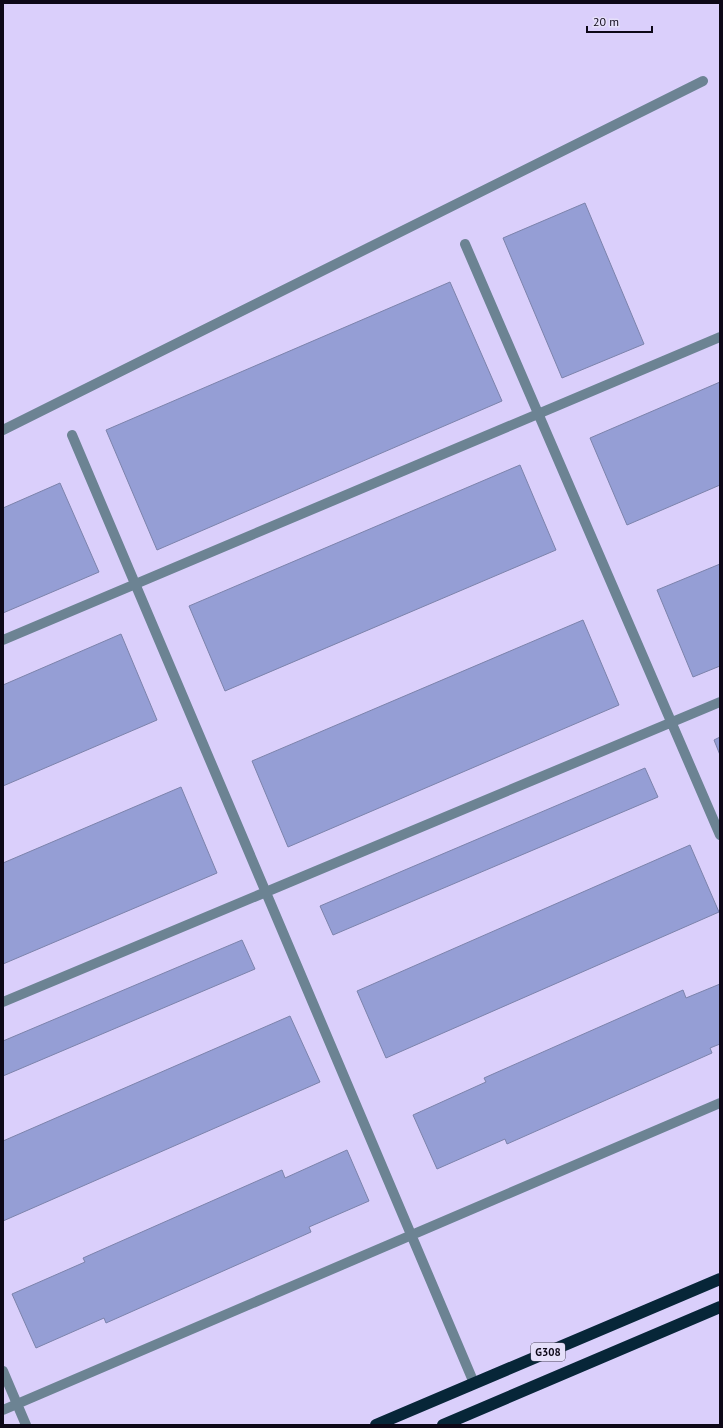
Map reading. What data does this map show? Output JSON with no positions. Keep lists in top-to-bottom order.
{
  "streets": {
    "highway": ["G308"]
  },
  "scale_bar": "20 m"
}
